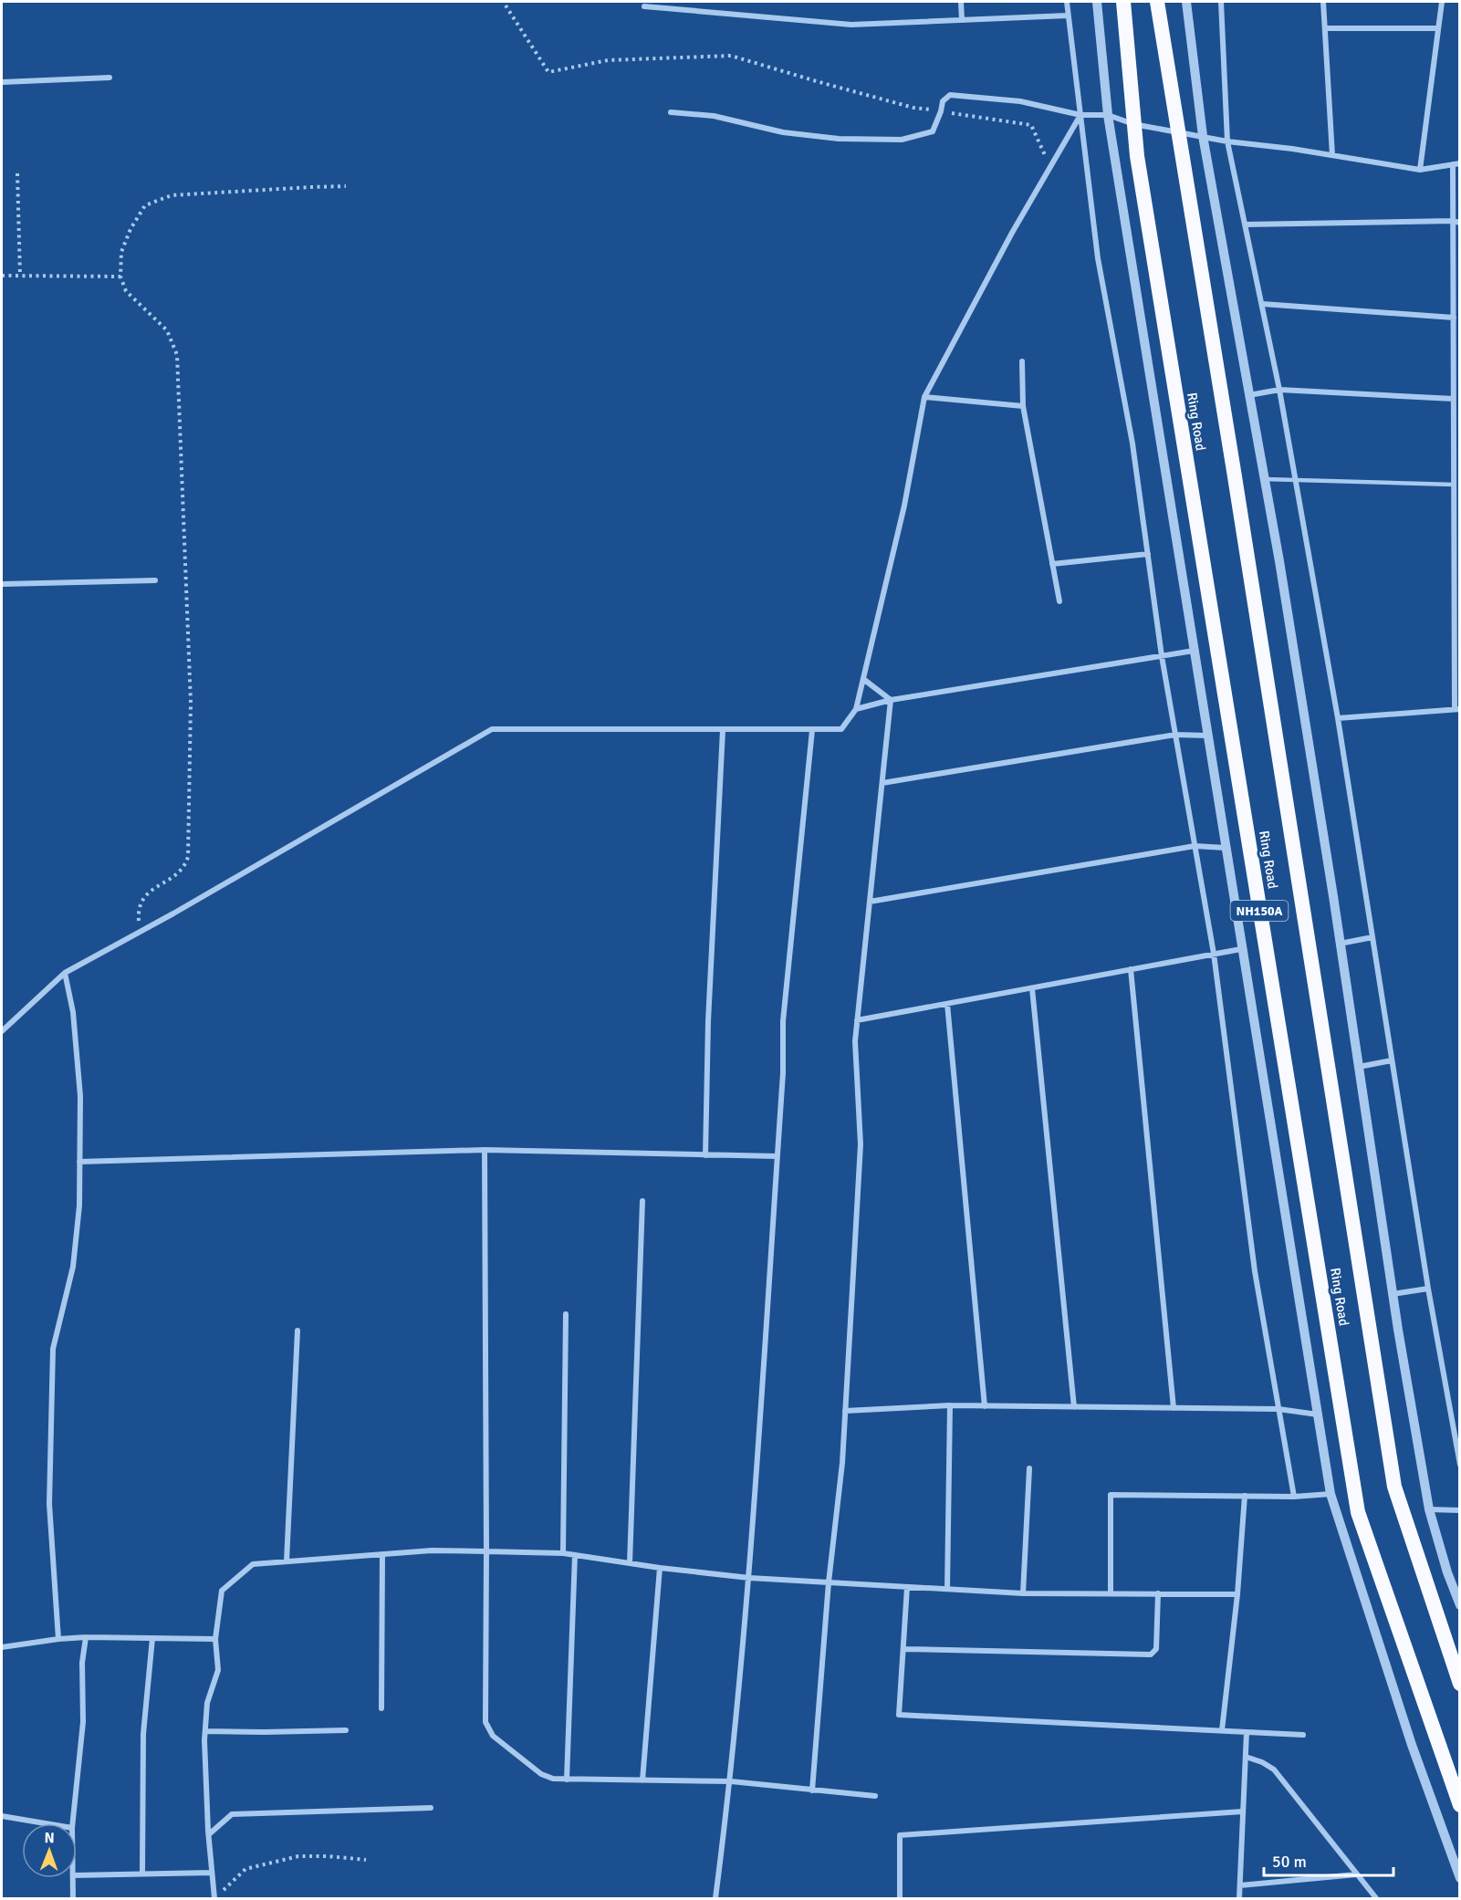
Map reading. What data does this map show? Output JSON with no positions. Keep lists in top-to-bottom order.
{
  "streets": {
    "highway": ["Ring Road", "NH150A"]
  },
  "scale_bar": "50 m",
  "north": "top"
}
